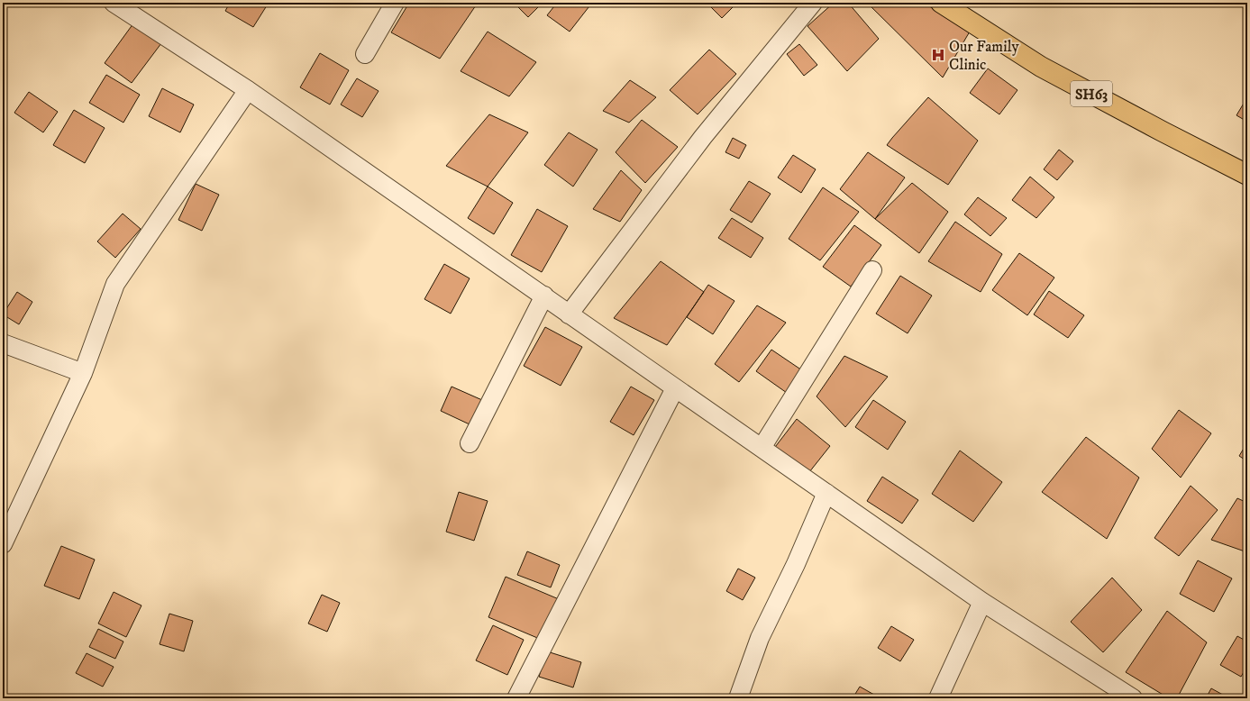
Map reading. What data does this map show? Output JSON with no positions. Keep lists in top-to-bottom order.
{
  "streets": {
    "main road": ["SH63"]
  },
  "places": {
    "hospital": ["Our Family Clinic"]
  }
}
